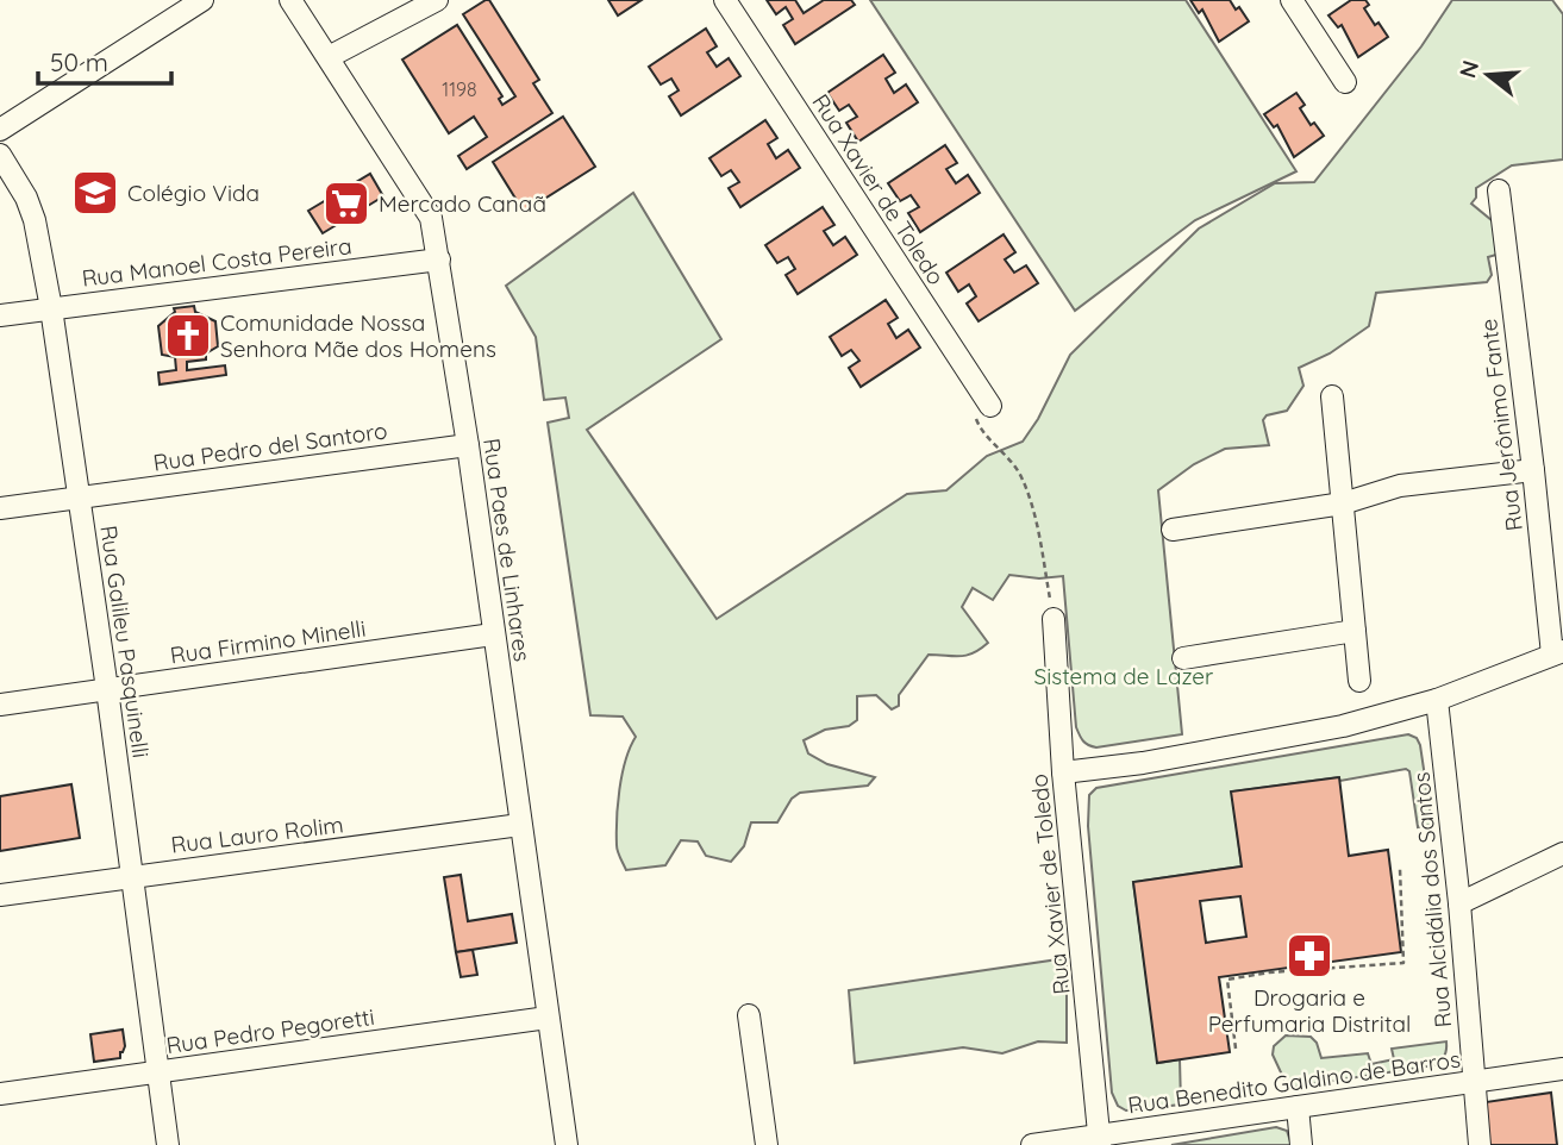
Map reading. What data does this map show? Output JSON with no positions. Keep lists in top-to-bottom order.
{
  "streets": {
    "street": [
      "Rua Xavier de Toledo",
      "Rua Manoel Costa Pereira",
      "Rua Jerônimo Fante",
      "Rua Pedro del Santoro",
      "Rua Paes de Linhares",
      "Rua Galileu Pasquinelli",
      "Rua Firmino Minelli",
      "Rua Lauro Rolim",
      "Rua Alcidália dos Santos",
      "Rua Pedro Pegoretti",
      "Rua Benedito Galdino de Barros"
    ]
  },
  "crossings": [
    ["Rua Xavier de Toledo", "Rua Benedito Galdino de Barros"],
    ["Rua Manoel Costa Pereira", "Rua Paes de Linhares"],
    ["Rua Manoel Costa Pereira", "Rua Galileu Pasquinelli"],
    ["Rua Pedro del Santoro", "Rua Paes de Linhares"],
    ["Rua Pedro del Santoro", "Rua Galileu Pasquinelli"],
    ["Rua Paes de Linhares", "Rua Firmino Minelli"],
    ["Rua Paes de Linhares", "Rua Lauro Rolim"],
    ["Rua Paes de Linhares", "Rua Pedro Pegoretti"],
    ["Rua Galileu Pasquinelli", "Rua Firmino Minelli"],
    ["Rua Galileu Pasquinelli", "Rua Lauro Rolim"],
    ["Rua Galileu Pasquinelli", "Rua Pedro Pegoretti"],
    ["Rua Alcidália dos Santos", "Rua Benedito Galdino de Barros"]
  ],
  "parks": ["Sistema de Lazer"],
  "places": {
    "school or university": ["Colégio Vida"],
    "supermarket": ["Mercado Canaã"],
    "church": ["Comunidade Nossa Senhora Mãe dos Homens"],
    "pharmacy": ["Drogaria e Perfumaria Distrital"]
  },
  "house_numbers": ["1198"],
  "scale_bar": "50 m",
  "north": "left"
}
